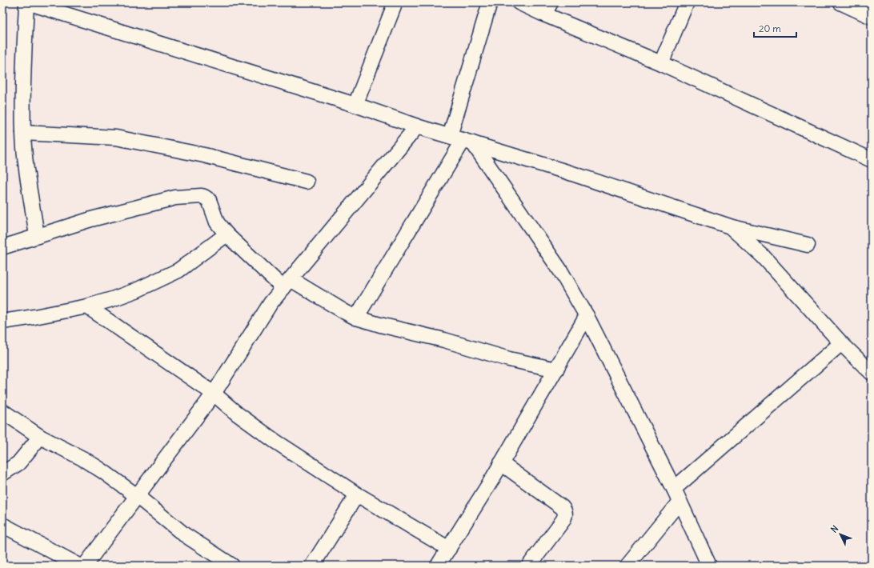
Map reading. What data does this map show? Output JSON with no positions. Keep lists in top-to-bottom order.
{
  "scale_bar": "20 m",
  "north": "top left"
}
